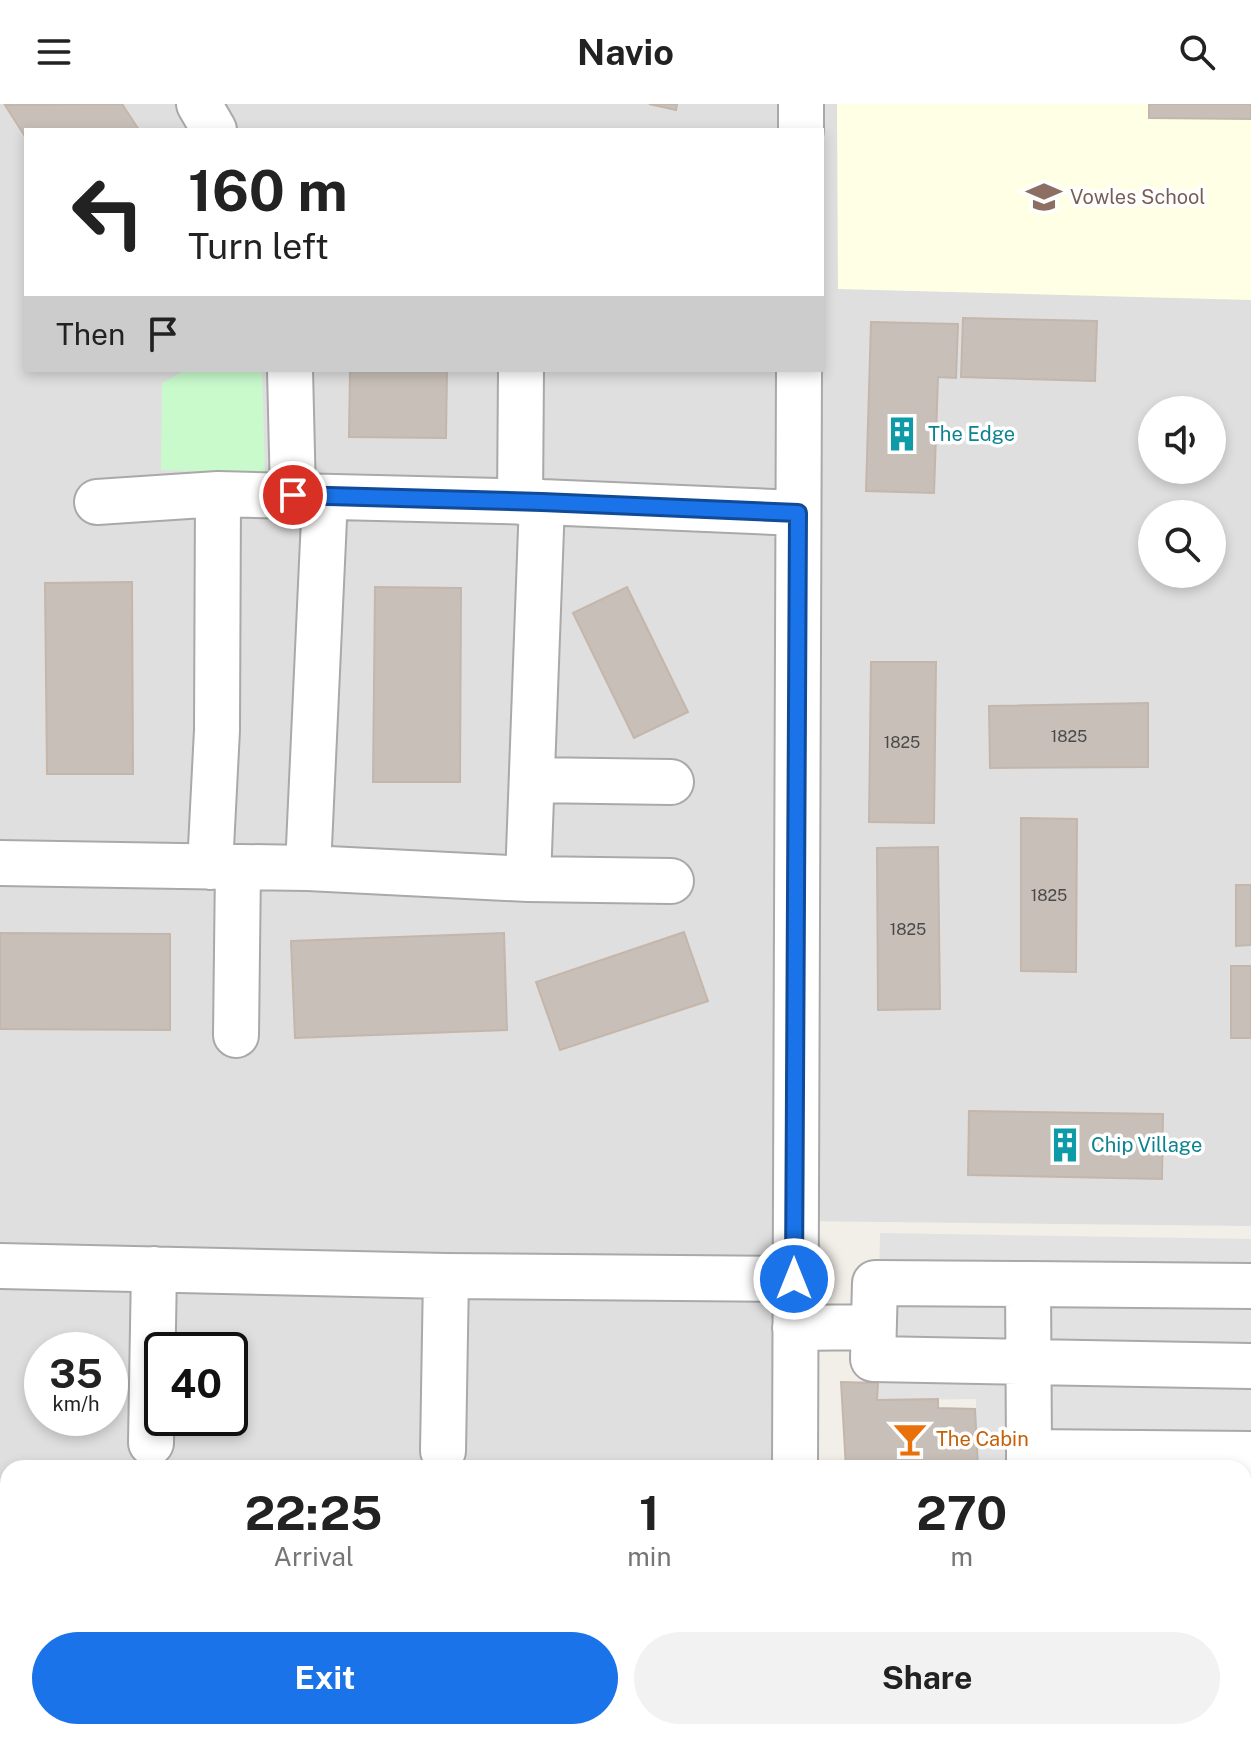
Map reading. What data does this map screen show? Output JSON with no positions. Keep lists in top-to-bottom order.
{
  "places": {
    "school or university": ["Vowles School"],
    "building": ["The Edge", "Chip Village"],
    "bar": ["The Cabin"]
  },
  "house_numbers": [
    "1825",
    "1825",
    "1825",
    "1825"
  ],
  "page": {
    "header": "Navio",
    "turn": ["160 m", "Turn left"],
    "then": "Then",
    "speed": "35 km/h",
    "limit": "40",
    "eta": [
      "22:25",
      "Arrival",
      "1",
      "min",
      "270",
      "m"
    ],
    "buttons": ["Exit", "Share"]
  }
}
